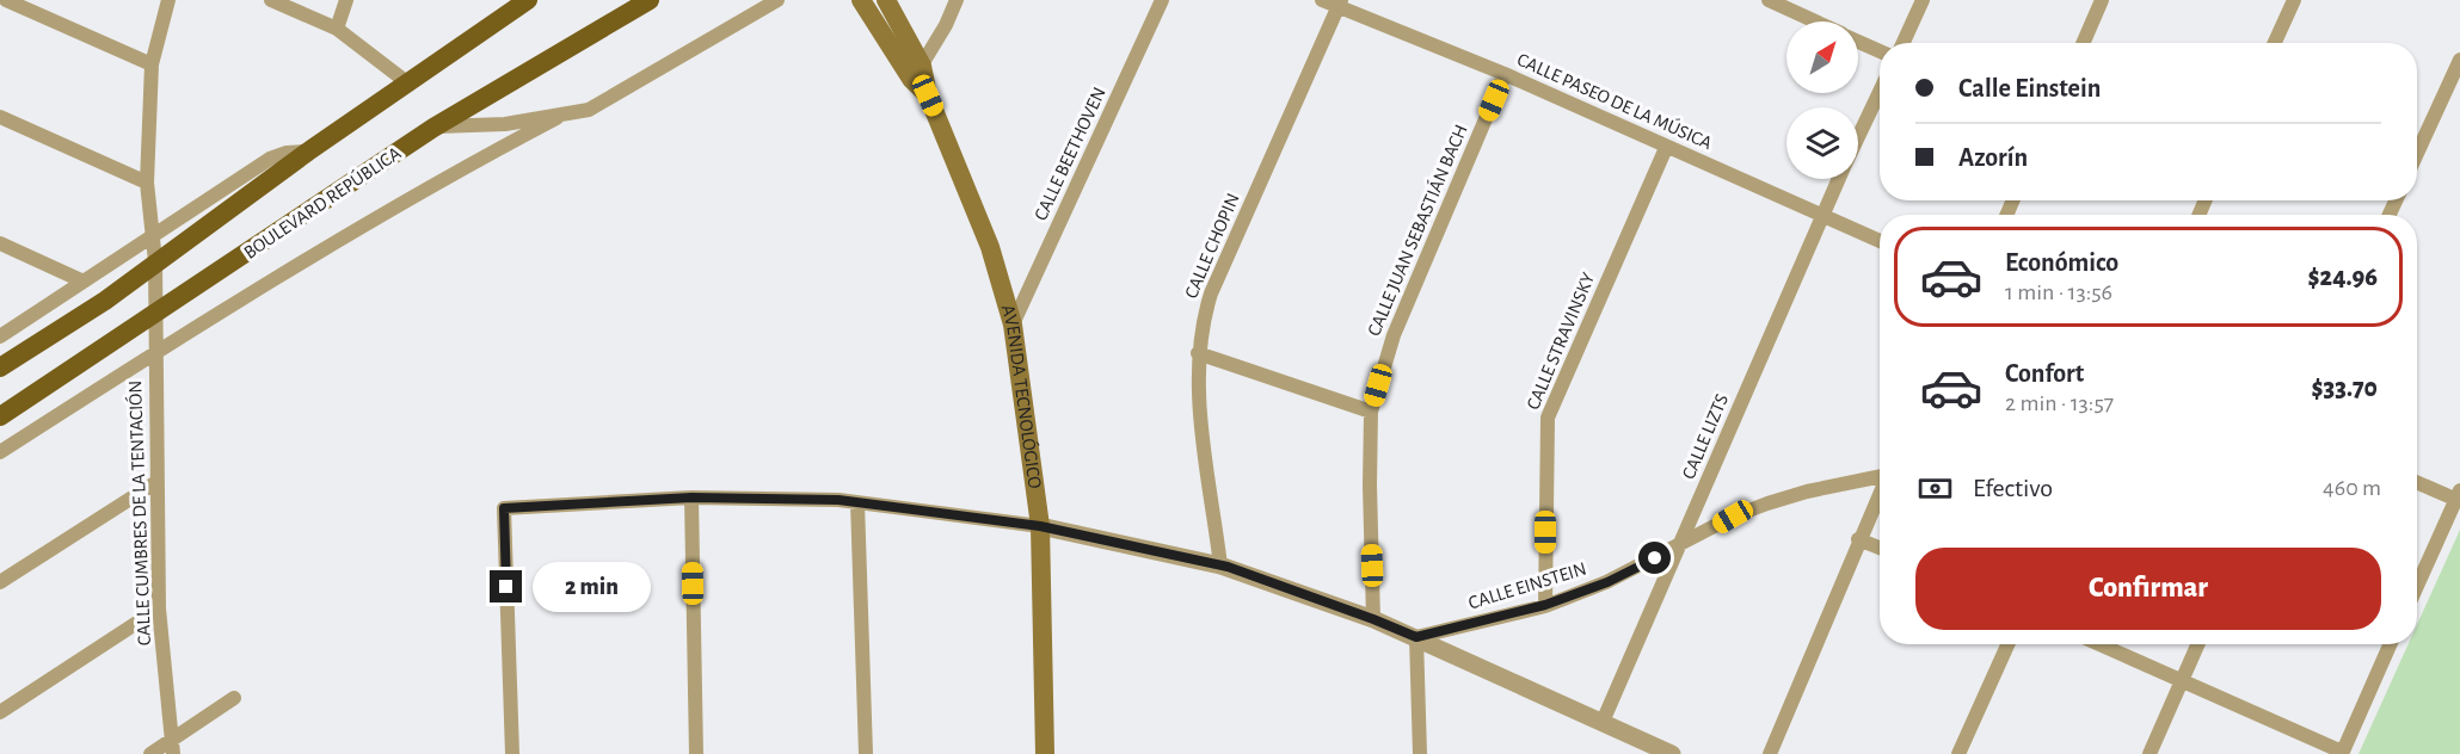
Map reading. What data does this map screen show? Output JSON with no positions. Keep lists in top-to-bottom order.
{
  "streets": {
    "main road": ["BOULEVARD REPÚBLICA", "AVENIDA TECNOLÓGICO"],
    "street": [
      "CALLE PASEO DE LA MÚSICA",
      "CALLE BEETHOVEN",
      "CALLE JUAN SEBASTIÁN BACH",
      "CALLE CHOPIN",
      "CALLE STRAVINSKY",
      "CALLE LIZTS",
      "CALLE CUMBRES DE LA TENTACIÓN",
      "CALLE EINSTEIN"
    ]
  },
  "crossings": [
    ["CALLE PASEO DE LA MÚSICA", "CALLE JUAN SEBASTIÁN BACH"],
    ["CALLE PASEO DE LA MÚSICA", "CALLE CHOPIN"],
    ["CALLE PASEO DE LA MÚSICA", "CALLE STRAVINSKY"],
    ["CALLE PASEO DE LA MÚSICA", "CALLE LIZTS"],
    ["CALLE BEETHOVEN", "AVENIDA TECNOLÓGICO"],
    ["BOULEVARD REPÚBLICA", "CALLE CUMBRES DE LA TENTACIÓN"],
    ["CALLE STRAVINSKY", "CALLE EINSTEIN"],
    ["CALLE LIZTS", "CALLE EINSTEIN"]
  ],
  "north": "top right",
  "page": {
    "banner": ["Calle Einstein", "Azorín"],
    "list": [
      {
        "name": "Económico",
        "note": "1 min · 13:56",
        "value": "$24.96"
      },
      {
        "name": "Confort",
        "note": "2 min · 13:57",
        "value": "$33.70"
      }
    ],
    "pay": ["Efectivo", "460 m"],
    "buttons": "Confirmar",
    "bubble": "2 min"
  }
}
